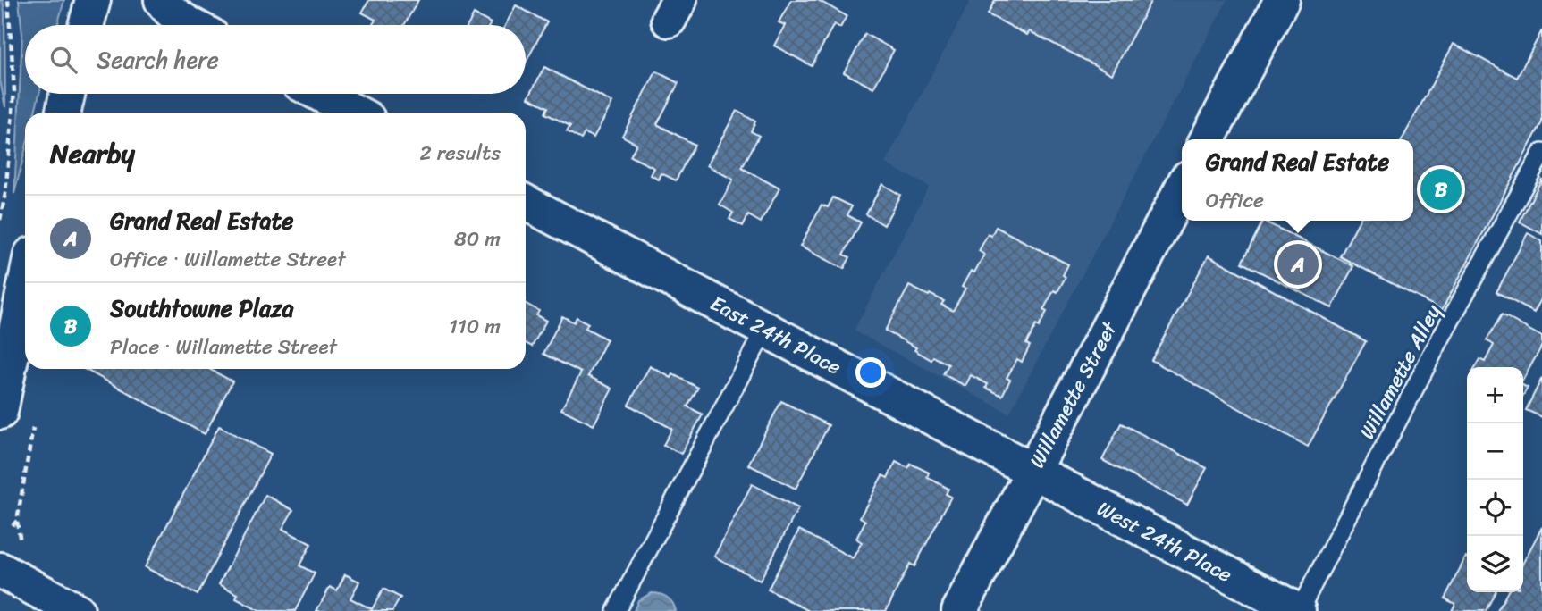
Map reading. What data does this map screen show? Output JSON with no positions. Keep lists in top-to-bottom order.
{
  "streets": {
    "street": ["East 24th Place", "Willamette Street", "West 24th Place"],
    "lane": ["Willamette Alley"]
  },
  "crossings": [
    ["East 24th Place", "Willamette Street"],
    ["East 24th Place", "West 24th Place"],
    ["Willamette Alley", "West 24th Place"],
    ["Willamette Street", "West 24th Place"]
  ],
  "page": {
    "search": "Search here",
    "heading": ["Nearby", "2 results"],
    "popup": ["Grand Real Estate", "Office"],
    "pins": ["B", "A"],
    "list": [
      {
        "mark": "A",
        "name": "Grand Real Estate",
        "note": "Office · Willamette Street",
        "value": "80 m"
      },
      {
        "mark": "B",
        "name": "Southtowne Plaza",
        "note": "Place · Willamette Street",
        "value": "110 m"
      }
    ],
    "map_buttons": ["+", "−"]
  }
}
